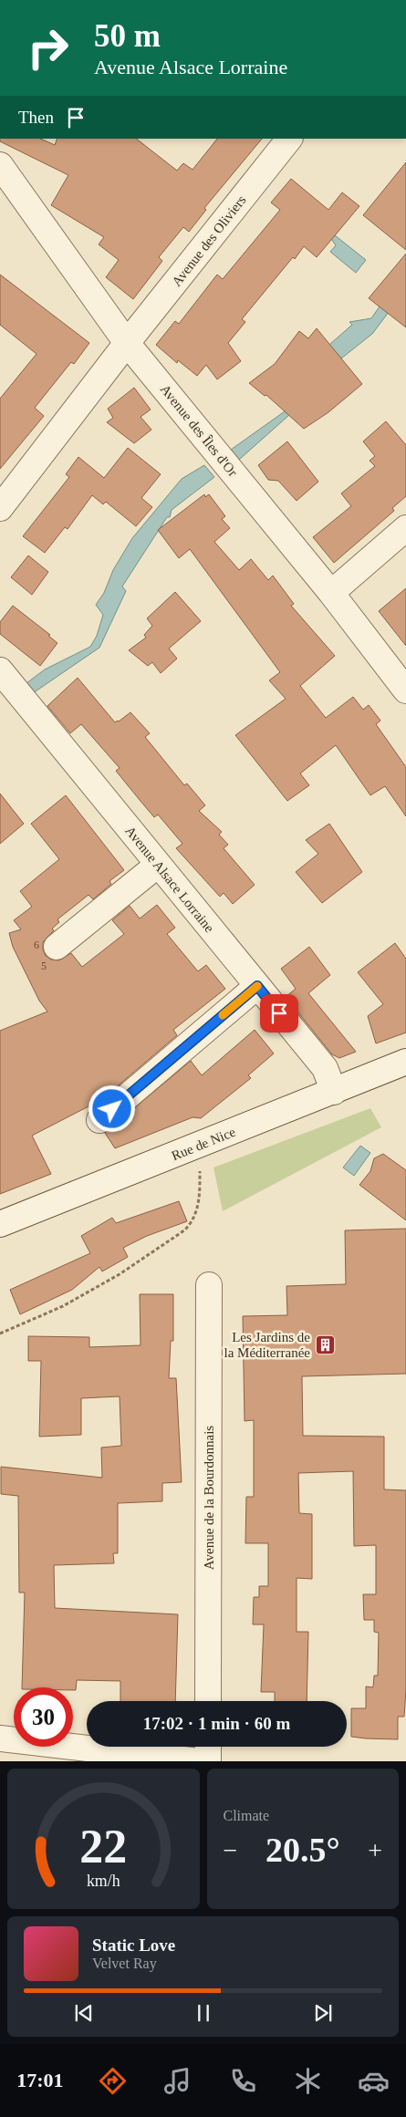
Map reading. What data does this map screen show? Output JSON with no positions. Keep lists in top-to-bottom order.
{
  "streets": {
    "street": [
      "Avenue des Oliviers",
      "Avenue des Îles d'Or",
      "Avenue Alsace Lorraine",
      "Rue de Nice",
      "Avenue de la Bourdonnais"
    ]
  },
  "crossings": [
    ["Avenue des Oliviers", "Avenue des Îles d'Or"],
    ["Avenue Alsace Lorraine", "Rue de Nice"]
  ],
  "places": {
    "building": ["Les Jardins de la Méditerranée"]
  },
  "house_numbers": ["6", "5"],
  "page": {
    "turn": ["50 m", "Avenue Alsace Lorraine"],
    "then": "Then",
    "limit": "30",
    "trip": "17:02 · 1 min · 60 m",
    "tile": "Climate",
    "heat": ["−", "20.5°", "+"],
    "song": ["Static Love", "Velvet Ray"],
    "tabs": "17:01",
    "gauge": ["22", "km/h"]
  }
}
